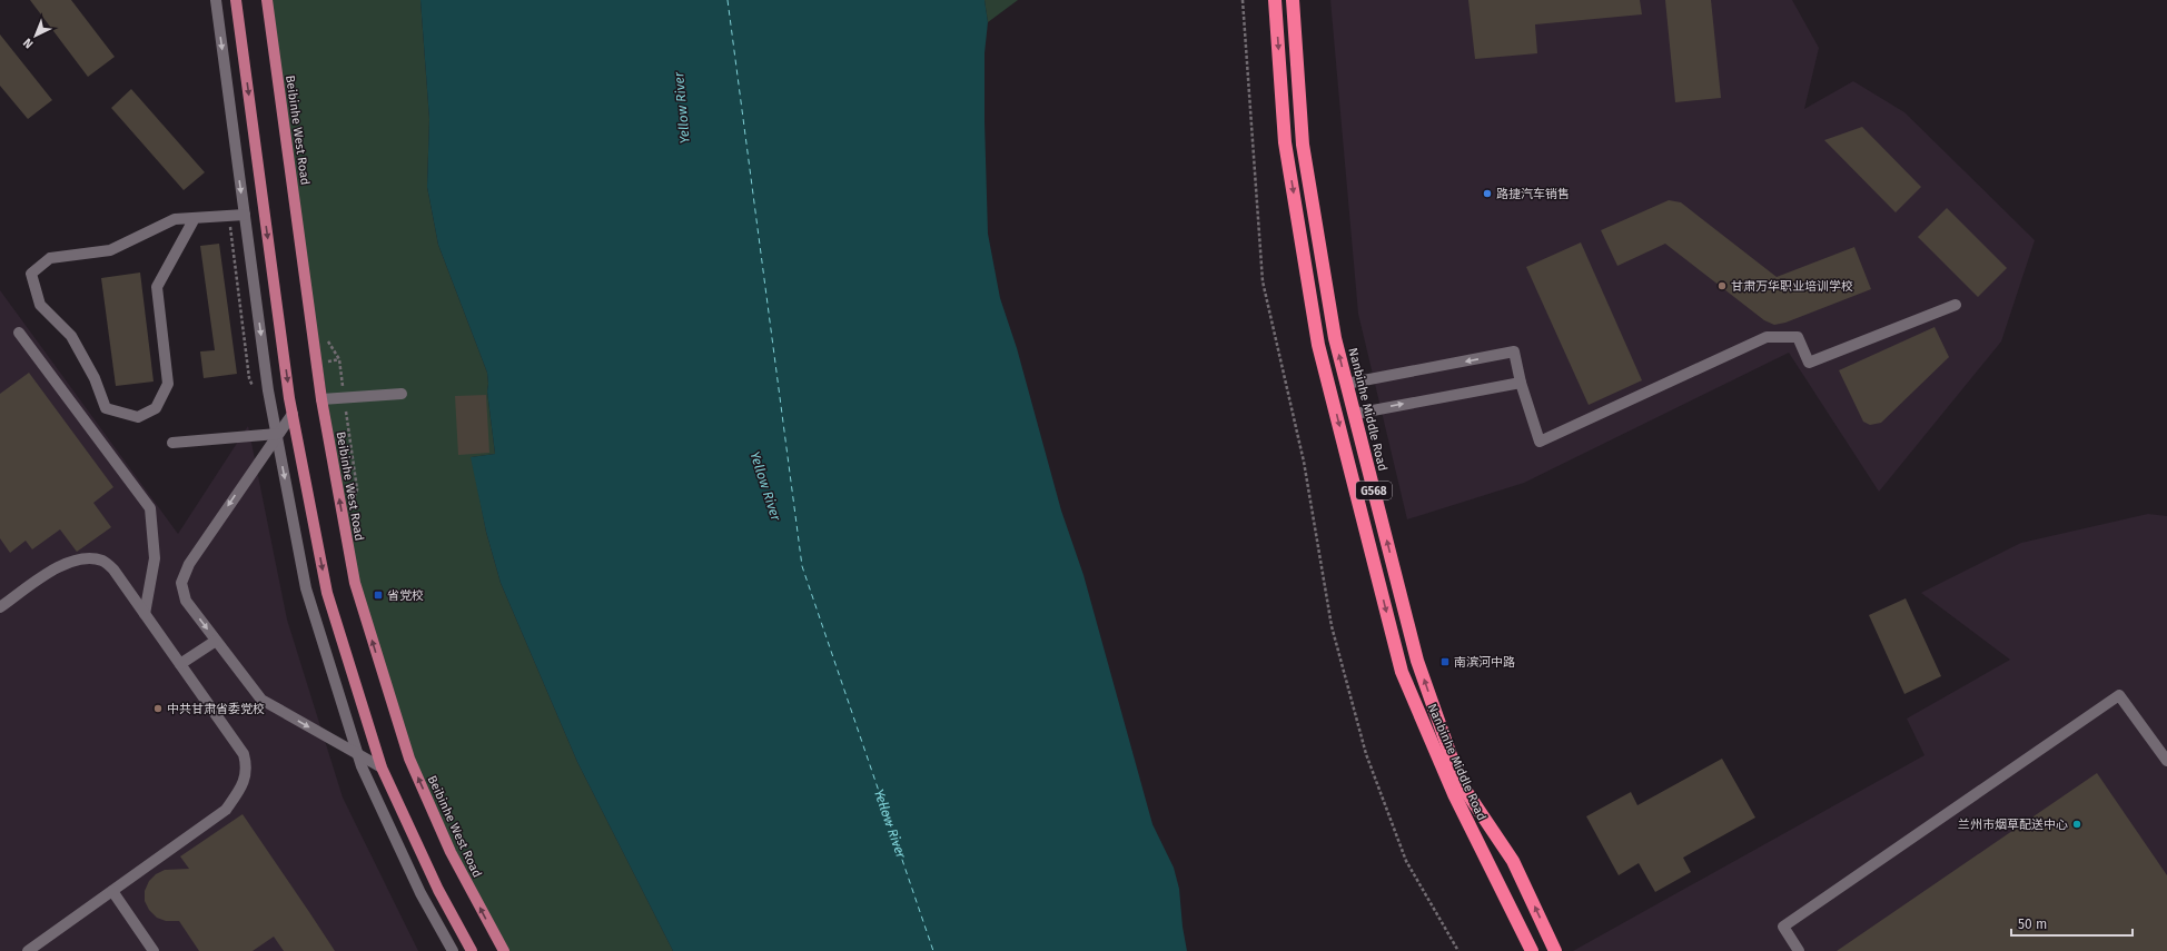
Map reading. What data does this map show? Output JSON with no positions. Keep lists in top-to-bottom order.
{
  "streets": {
    "highway": ["Nanbinhe Middle Road", "G568"],
    "main road": ["Beibinhe West Road"]
  },
  "water": ["Yellow River"],
  "places": {
    "other": [
      "路捷汽车销售",
      "甘肃万华职业培训学校",
      "中共甘肃省委党校",
      "兰州市烟草配送中心"
    ],
    "transit": ["省党校", "南滨河中路"]
  },
  "scale_bar": "50 m",
  "north": "bottom left"
}
